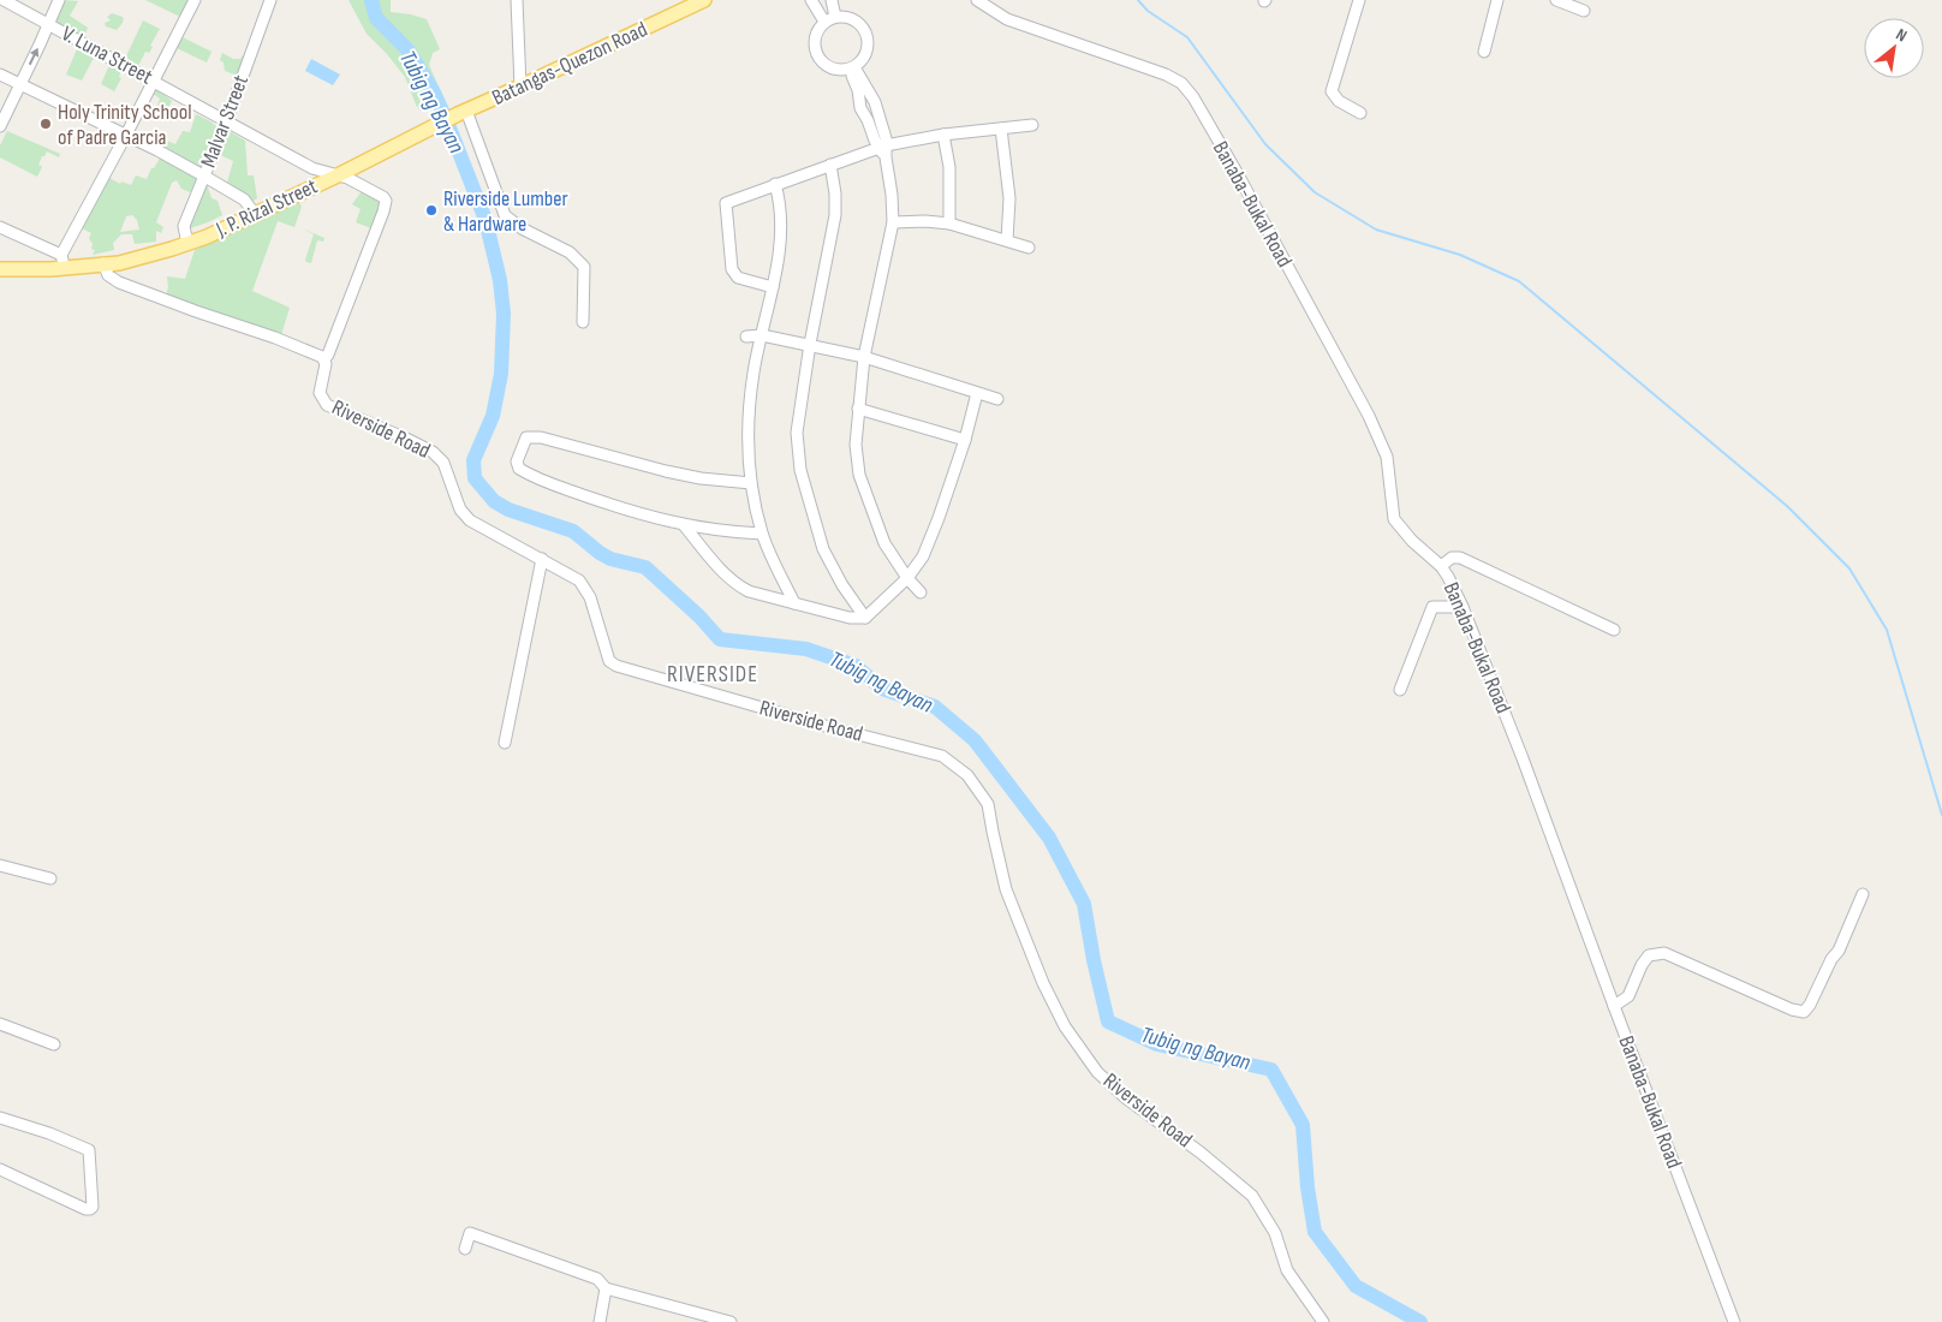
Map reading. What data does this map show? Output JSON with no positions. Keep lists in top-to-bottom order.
{
  "streets": {
    "main road": ["Batangas-Quezon Road", "J. P. Rizal Street"],
    "street": [
      "V. Luna Street",
      "Malvar Street",
      "Banaba-Bukal Road",
      "Riverside Road"
    ]
  },
  "crossings": [
    ["V. Luna Street", "Malvar Street"],
    ["V. Luna Street", "J. P. Rizal Street"],
    ["V. Luna Street", "Riverside Road"],
    ["Batangas-Quezon Road", "J. P. Rizal Street"],
    ["Malvar Street", "J. P. Rizal Street"],
    ["J. P. Rizal Street", "Riverside Road"]
  ],
  "districts": ["RIVERSIDE"],
  "water": ["Tubig ng Bayan"],
  "places": ["Holy Trinity School of Padre Garcia", "Riverside Lumber & Hardware"],
  "north": "top right"
}
